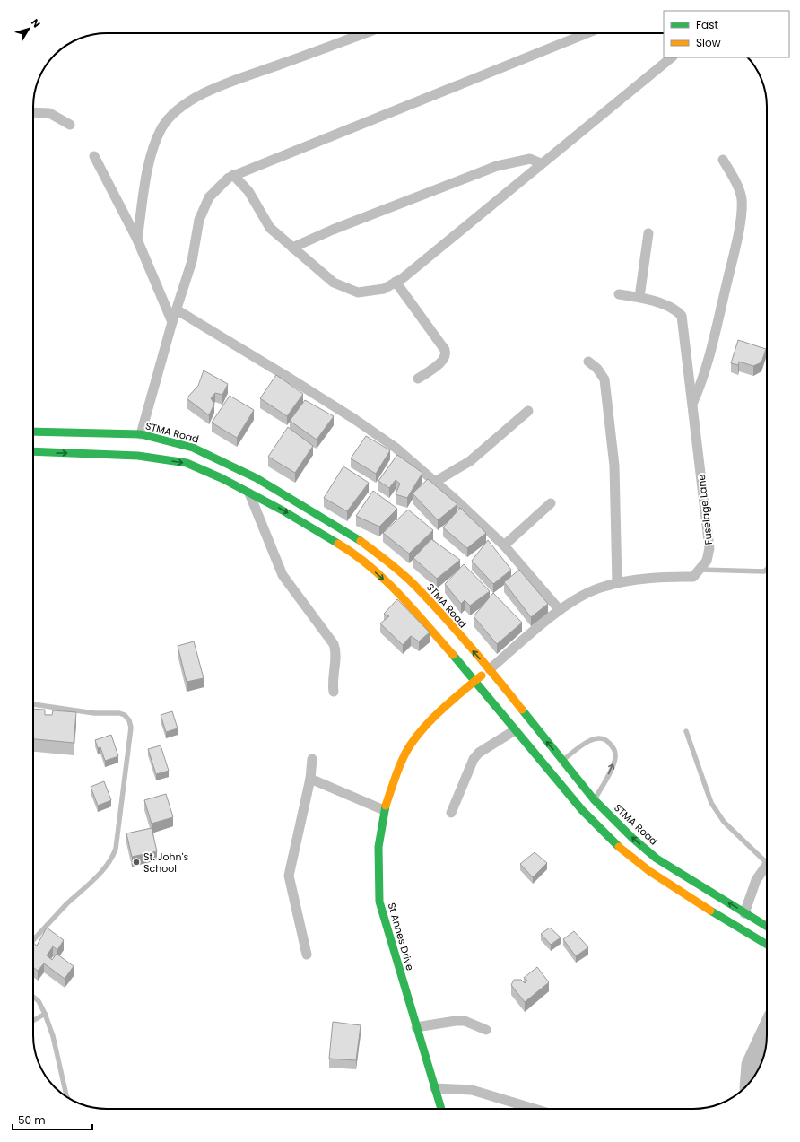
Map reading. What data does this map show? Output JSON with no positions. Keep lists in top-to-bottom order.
{
  "streets": {
    "main road": ["STMA Road", "St Annes Drive"],
    "street": ["Fuselage Lane"]
  },
  "crossings": [
    ["STMA Road", "St Annes Drive"]
  ],
  "places": ["St. John's School"],
  "legend": ["Fast", "Slow"],
  "scale_bar": "50 m",
  "north": "top right"
}
